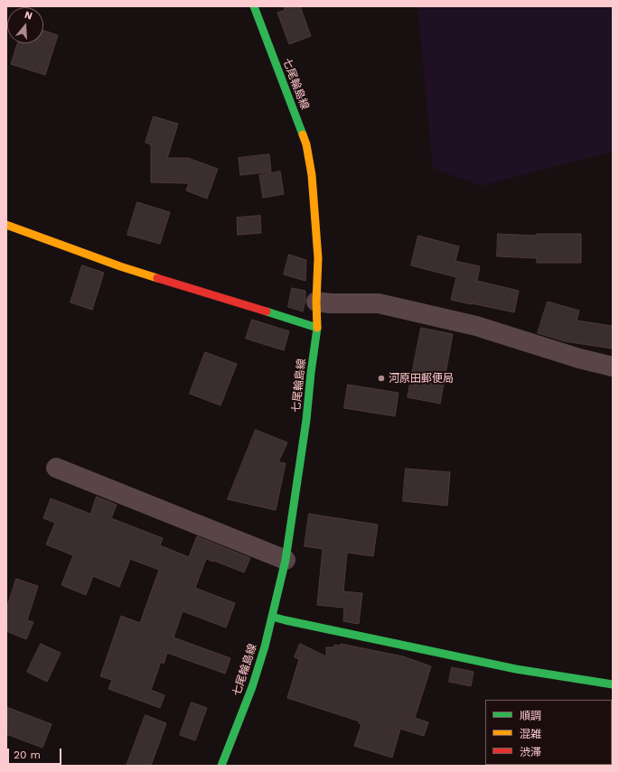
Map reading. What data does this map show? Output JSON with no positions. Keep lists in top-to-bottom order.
{
  "streets": {
    "main road": ["七尾輪島線"]
  },
  "places": ["河原田郵便局"],
  "legend": ["順調", "混雑", "渋滞"],
  "scale_bar": "20 m",
  "north": "top"
}
